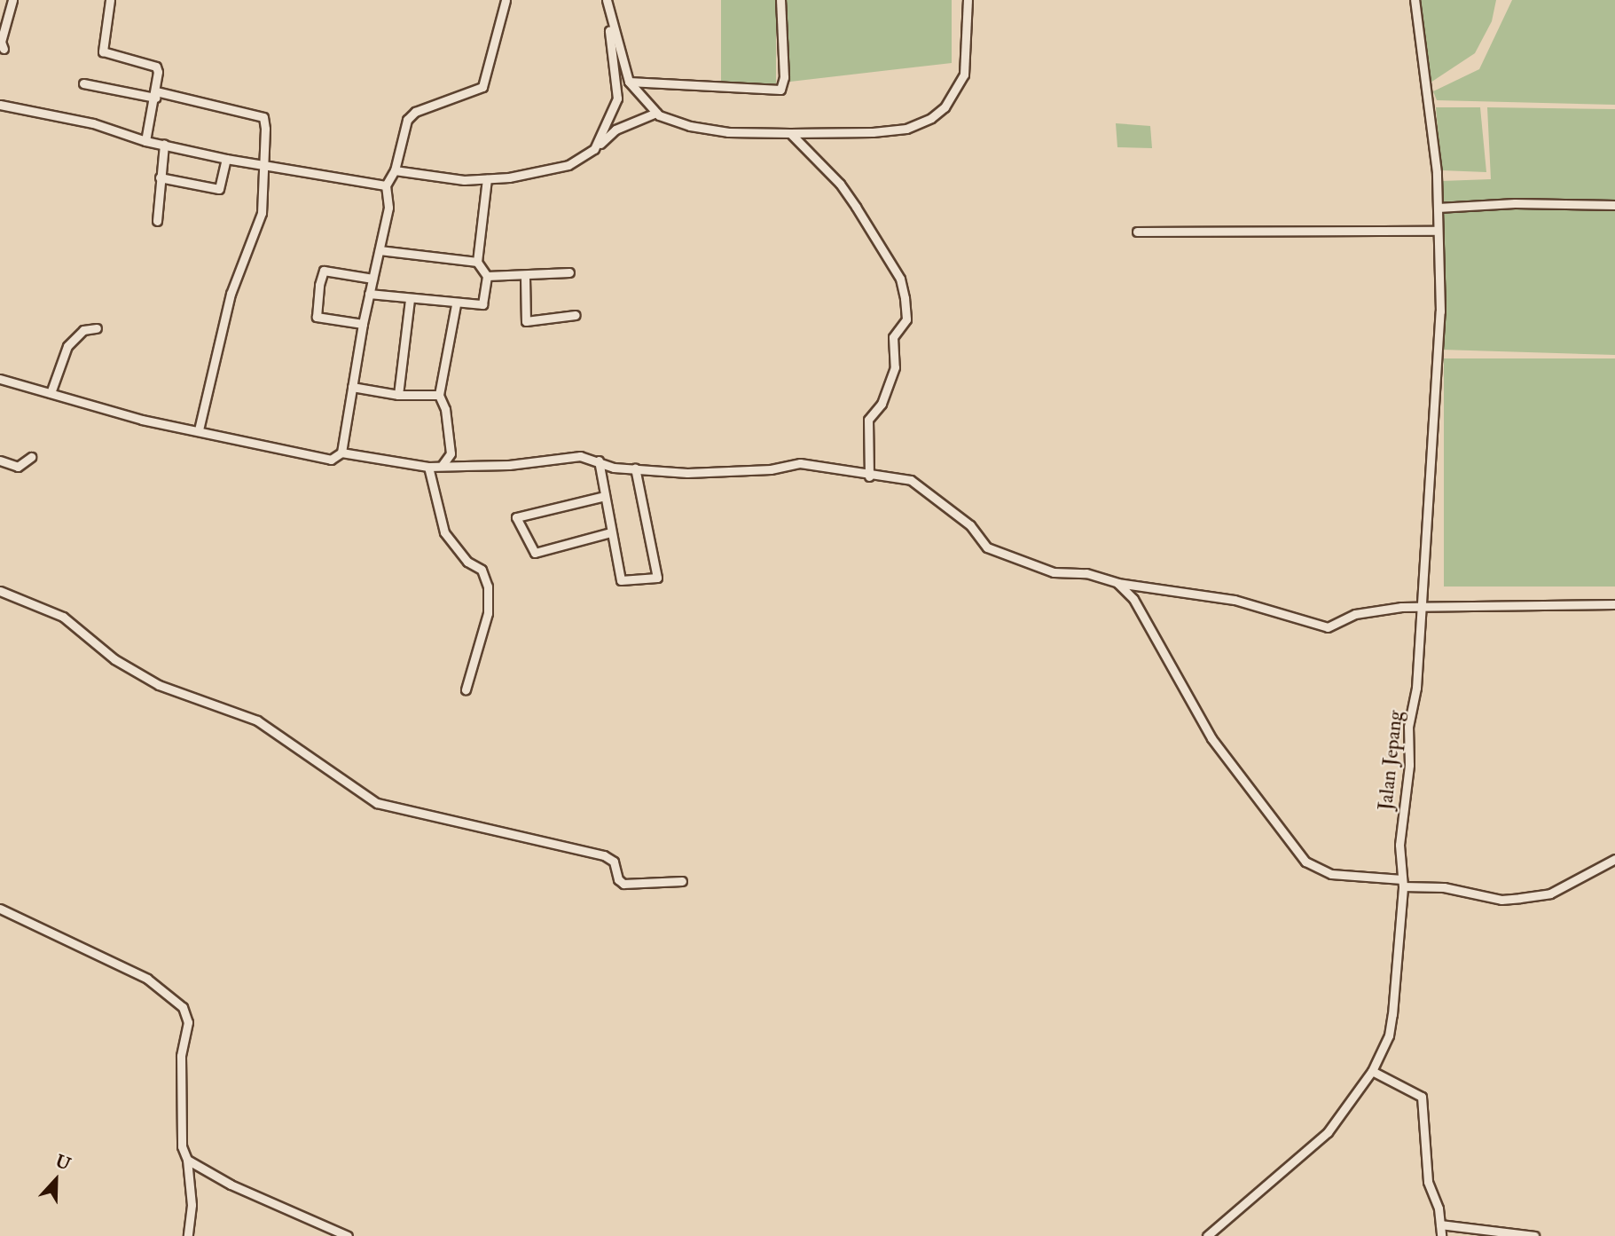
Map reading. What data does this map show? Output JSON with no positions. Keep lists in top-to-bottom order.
{
  "streets": {
    "street": ["Jalan Jepang"]
  },
  "north": "top"
}
